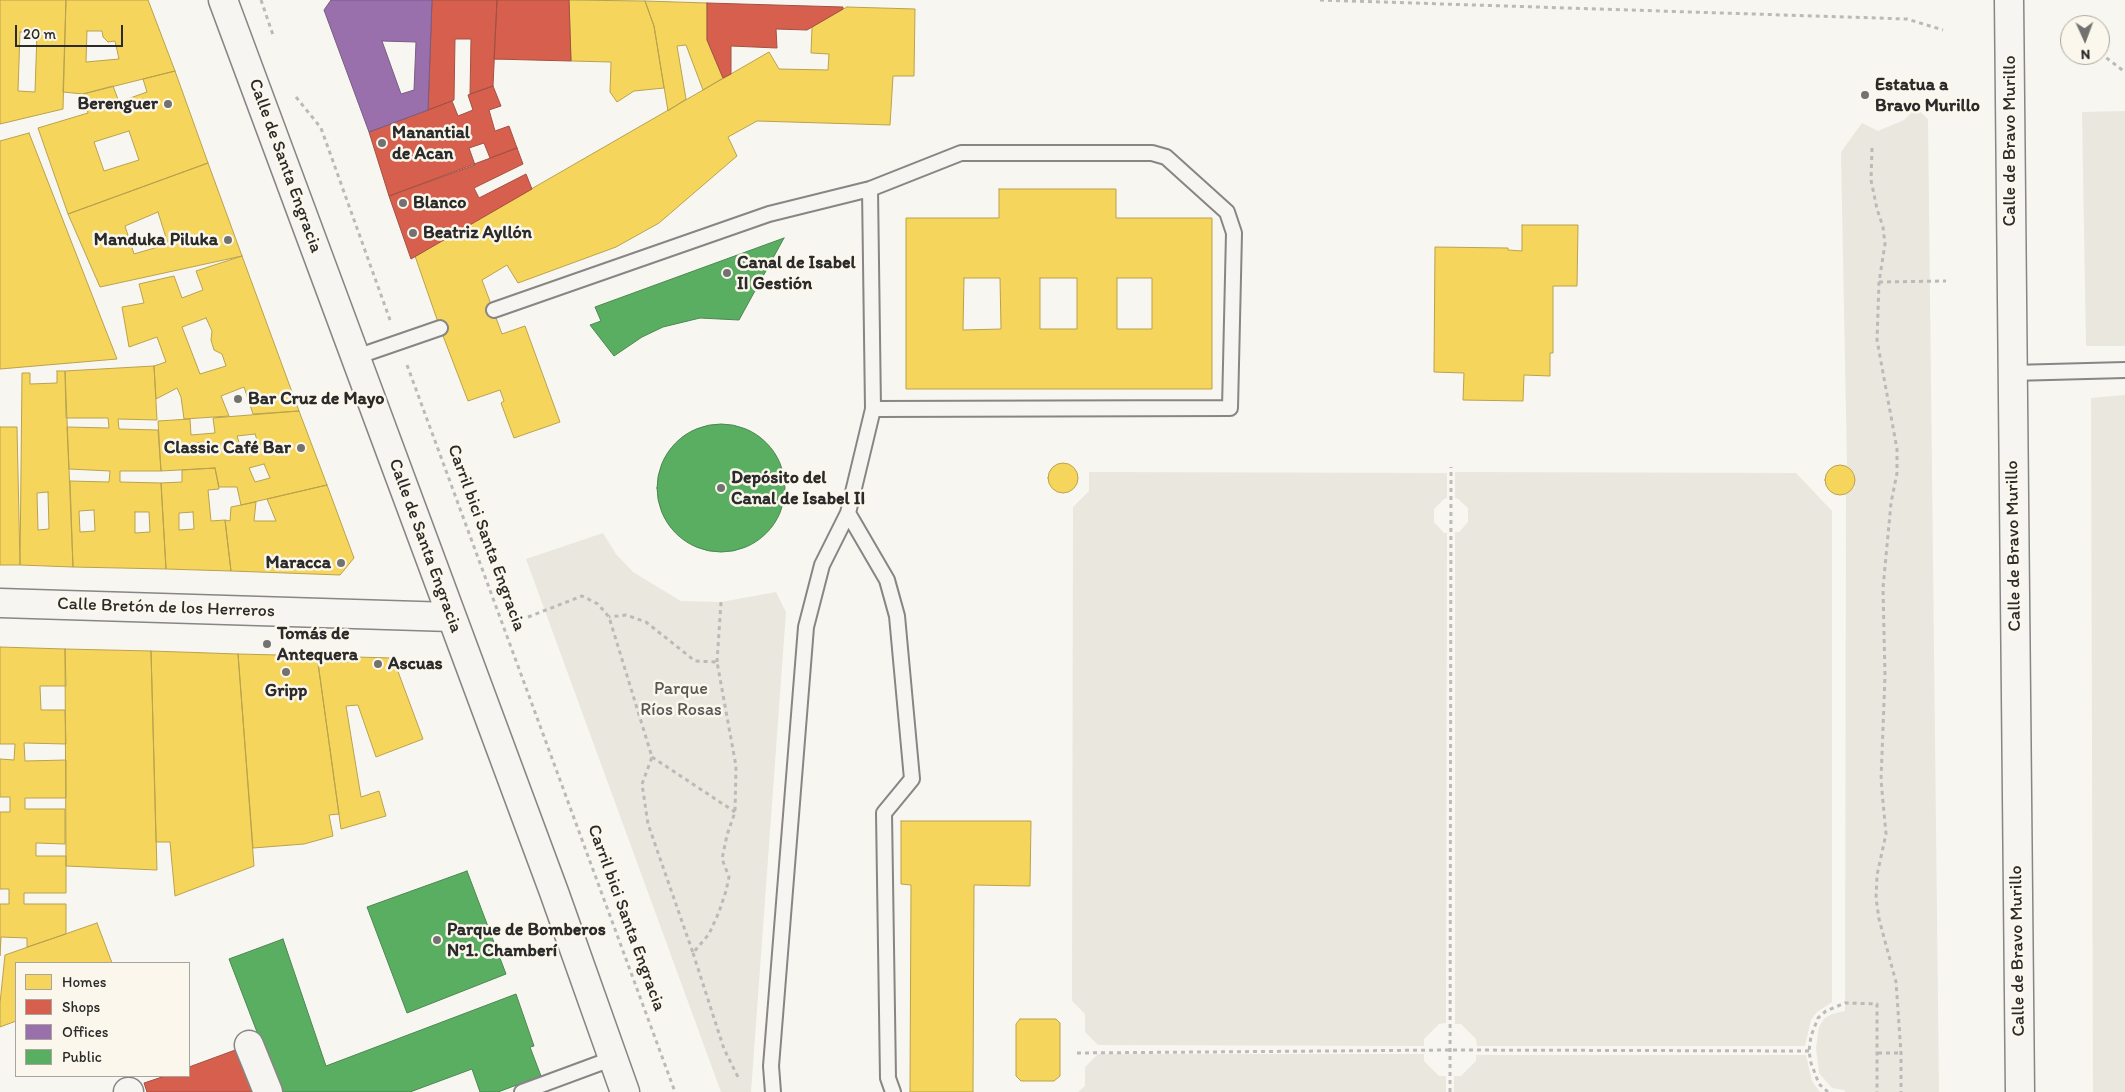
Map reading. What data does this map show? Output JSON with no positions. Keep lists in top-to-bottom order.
{
  "streets": {
    "main road": ["Calle de Bravo Murillo", "Calle de Santa Engracia", "Calle Bretón de los Herreros"],
    "path": ["Carril bici Santa Engracia"]
  },
  "crossings": [
    ["Calle de Santa Engracia", "Calle Bretón de los Herreros"]
  ],
  "parks": ["Parque Ríos Rosas"],
  "places": [
    "Estatua a Bravo Murillo",
    "Berenguer",
    "Manantial de Acan",
    "Blanco",
    "Beatriz Ayllón",
    "Manduka Piluka",
    "Canal de Isabel II Gestión",
    "Bar Cruz de Mayo",
    "Classic Café Bar",
    "Depósito del Canal de Isabel II",
    "Maracca",
    "Tomás de Antequera",
    "Ascuas",
    "Gripp",
    "Parque de Bomberos Nº1. Chamberí"
  ],
  "legend": [
    "Homes",
    "Shops",
    "Offices",
    "Public"
  ],
  "scale_bar": "20 m",
  "north": "bottom"
}
